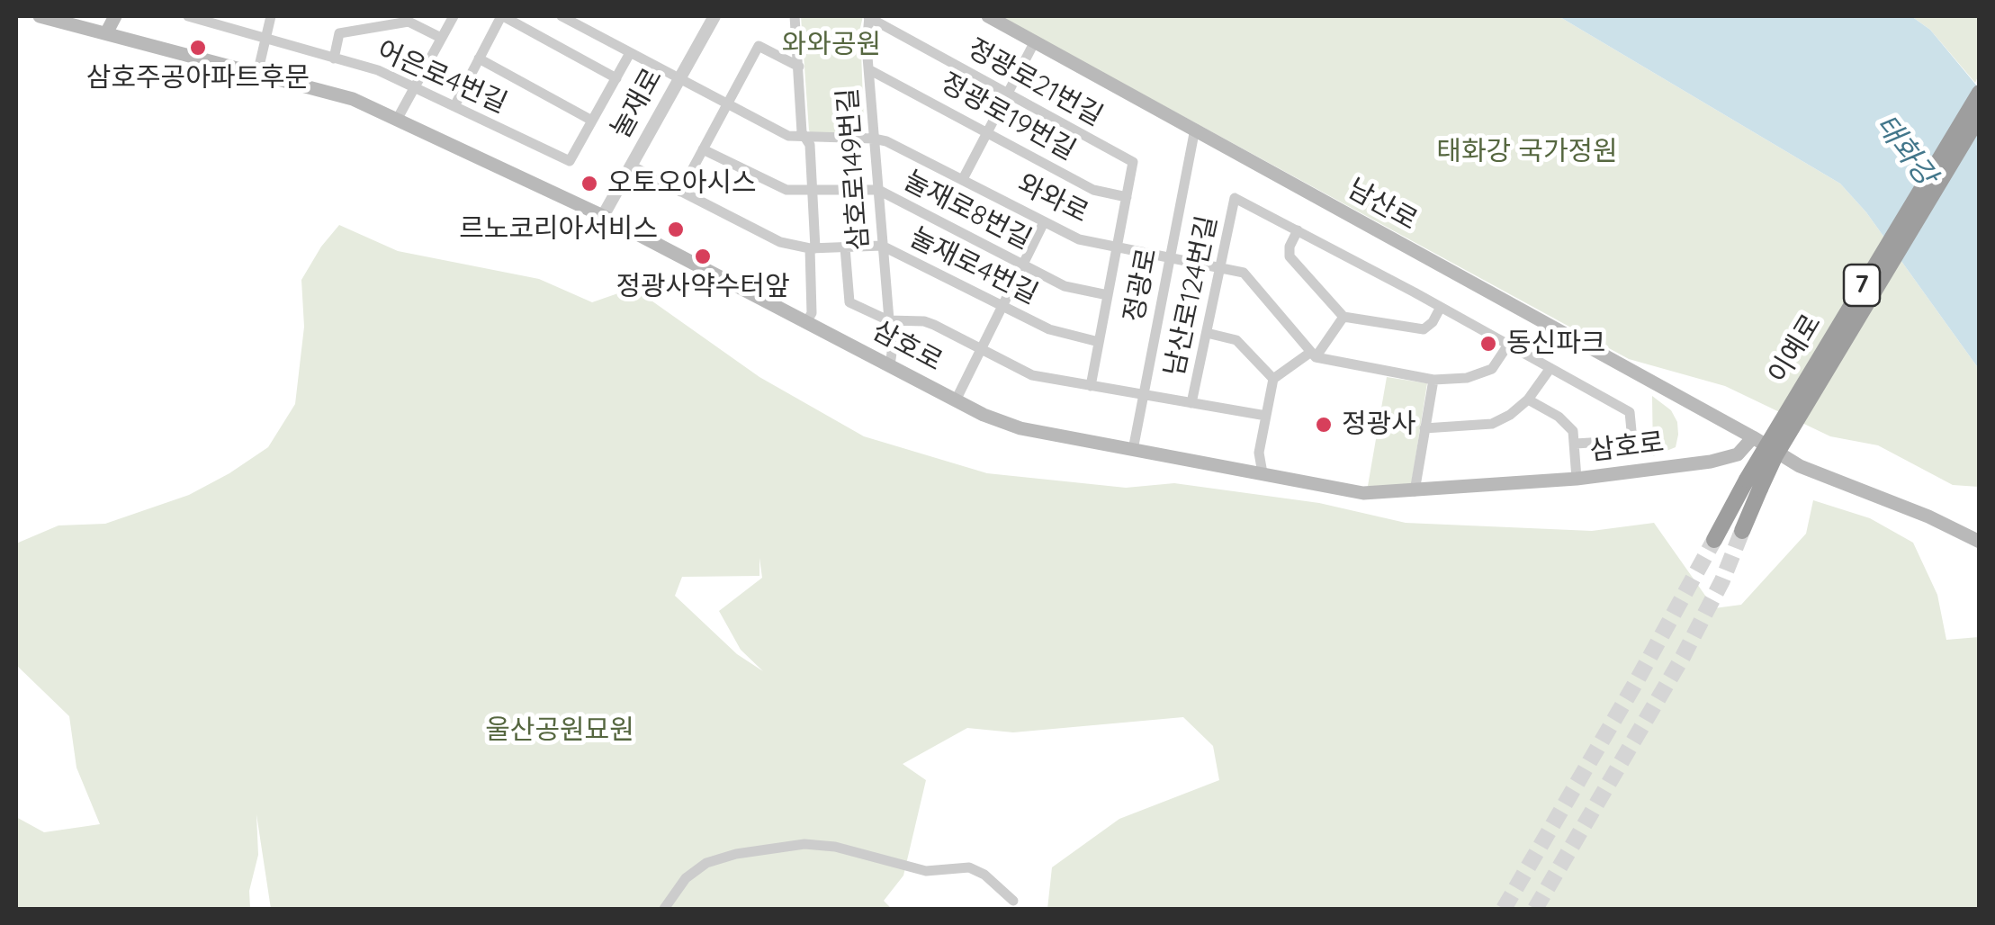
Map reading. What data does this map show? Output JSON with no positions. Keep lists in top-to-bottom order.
{
  "streets": {
    "highway": ["7", "이예로"],
    "main road": ["남산로", "삼호로"],
    "street": [
      "어은로4번길",
      "정광로21번길",
      "눌재로",
      "정광로19번길",
      "삼호로149번길",
      "와와로",
      "눌재로8번길",
      "눌재로4번길",
      "정광로",
      "남산로124번길"
    ]
  },
  "crossings": [
    ["정광로21번길", "정광로19번길"],
    ["정광로21번길", "삼호로149번길"],
    ["눌재로", "와와로"],
    ["눌재로", "눌재로4번길"],
    ["눌재로", "삼호로"],
    ["정광로19번길", "삼호로149번길"],
    ["삼호로149번길", "와와로"],
    ["삼호로149번길", "눌재로8번길"],
    ["삼호로149번길", "눌재로4번길"],
    ["삼호로149번길", "삼호로"],
    ["와와로", "정광로"],
    ["와와로", "남산로124번길"],
    ["남산로", "정광로"],
    ["남산로", "삼호로"],
    ["정광로", "삼호로"]
  ],
  "water": ["태화강"],
  "parks": ["와와공원", "태화강 국가정원", "울산공원묘원"],
  "places": [
    "삼호주공아파트후문",
    "오토오아시스",
    "르노코리아서비스",
    "정광사약수터앞",
    "동신파크",
    "정광사"
  ]
}
